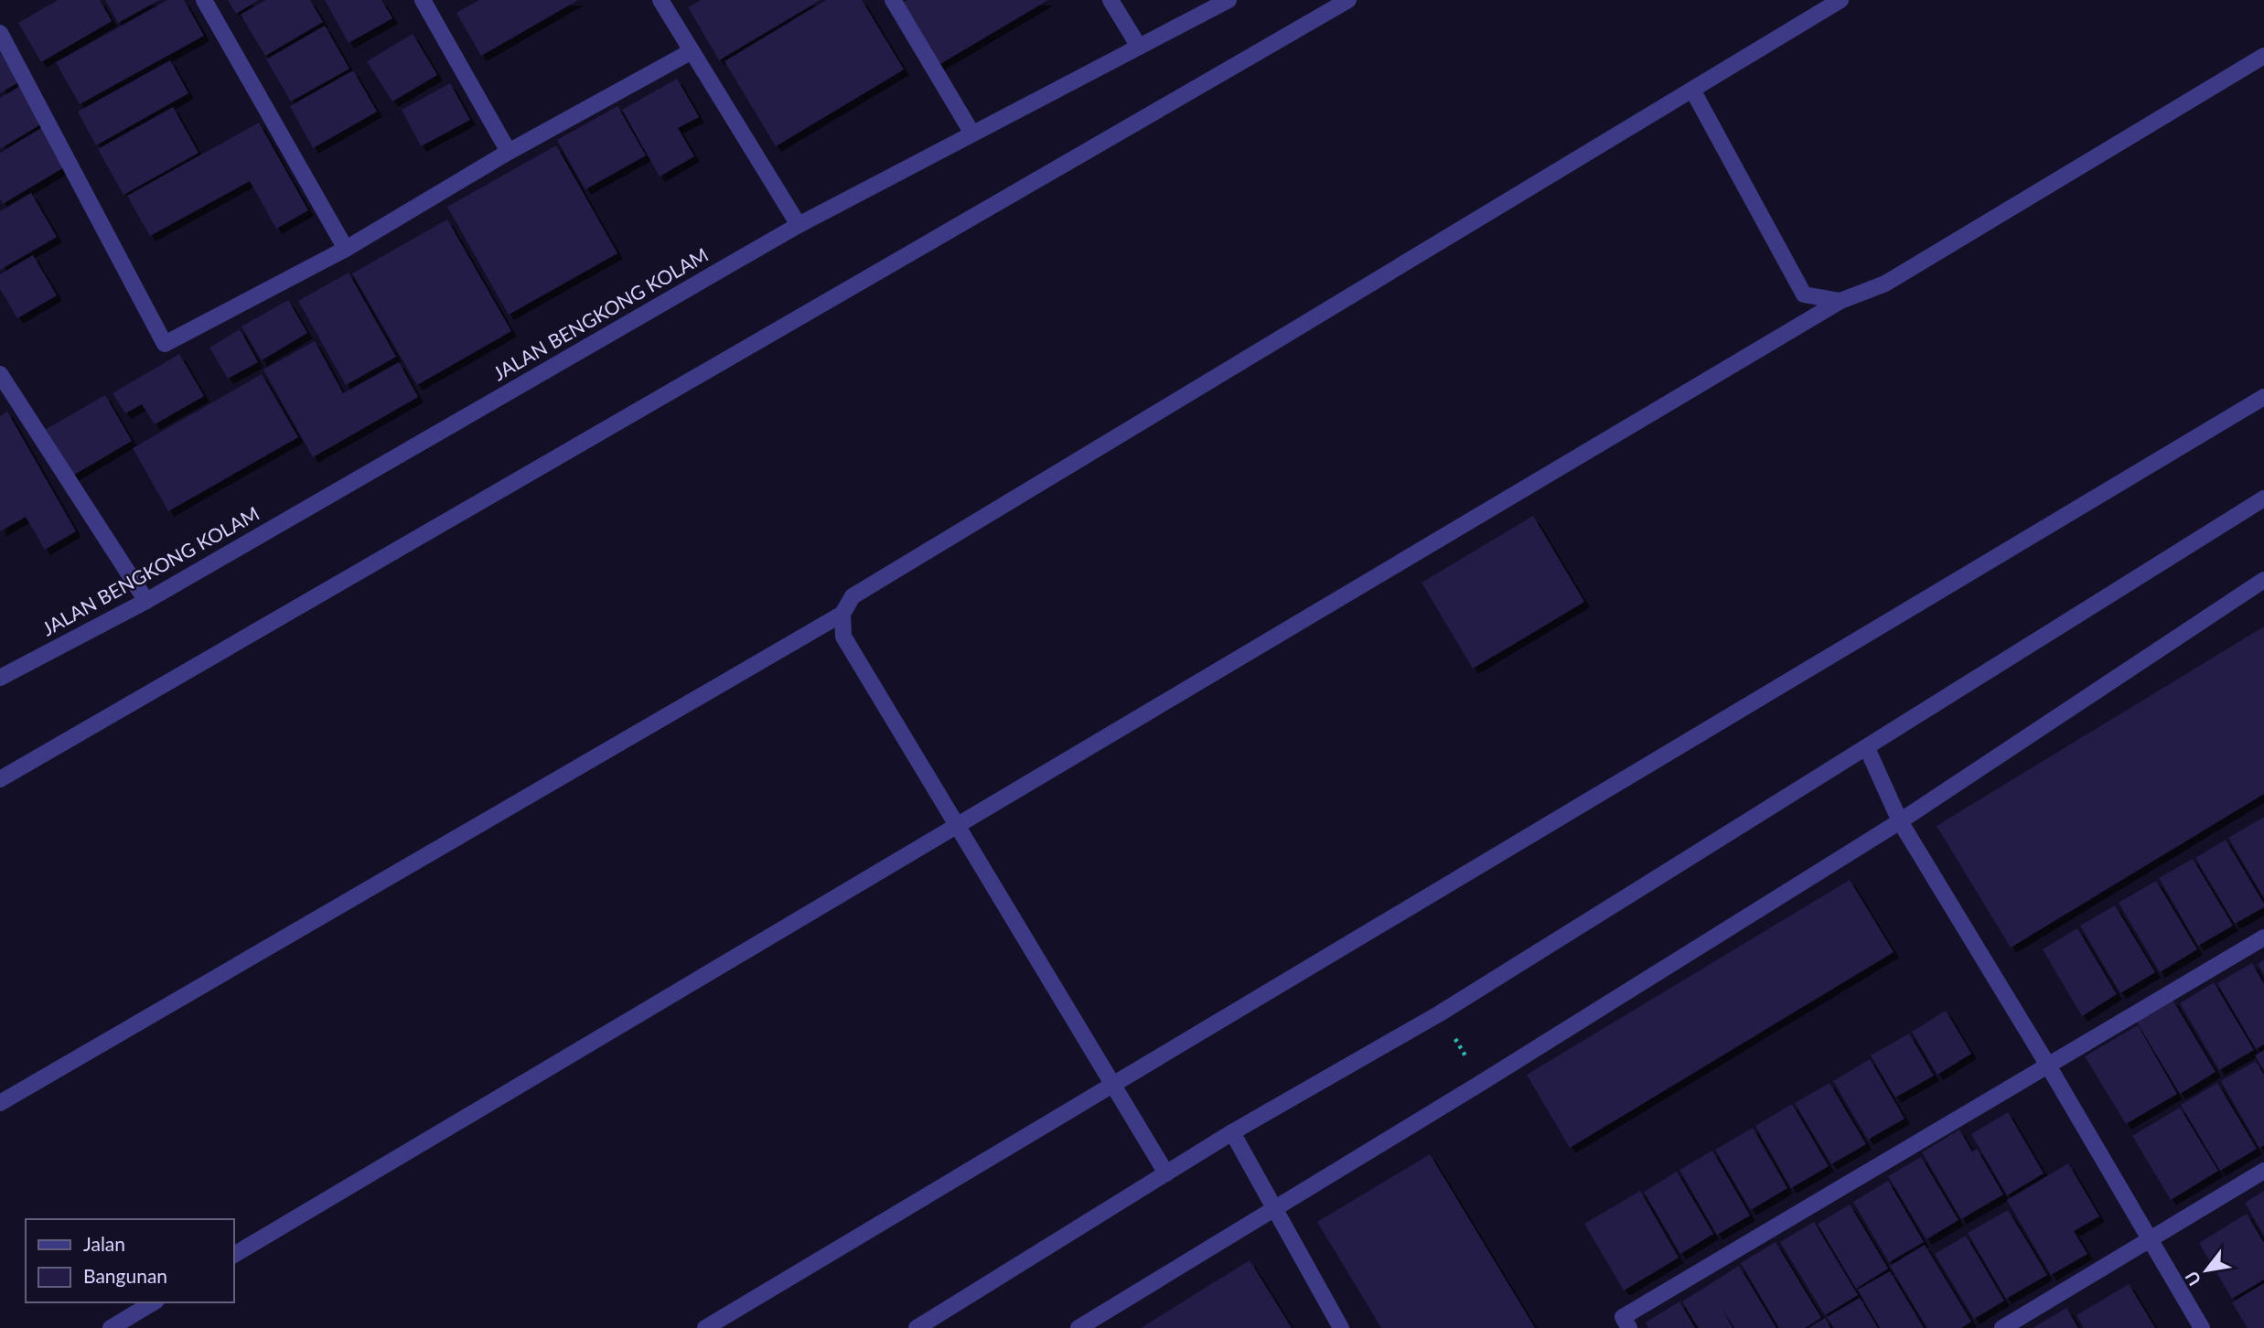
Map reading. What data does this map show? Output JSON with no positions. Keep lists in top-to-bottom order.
{
  "streets": {
    "street": ["JALAN BENGKONG KOLAM"]
  },
  "legend": ["Jalan", "Bangunan"],
  "north": "bottom left"
}
